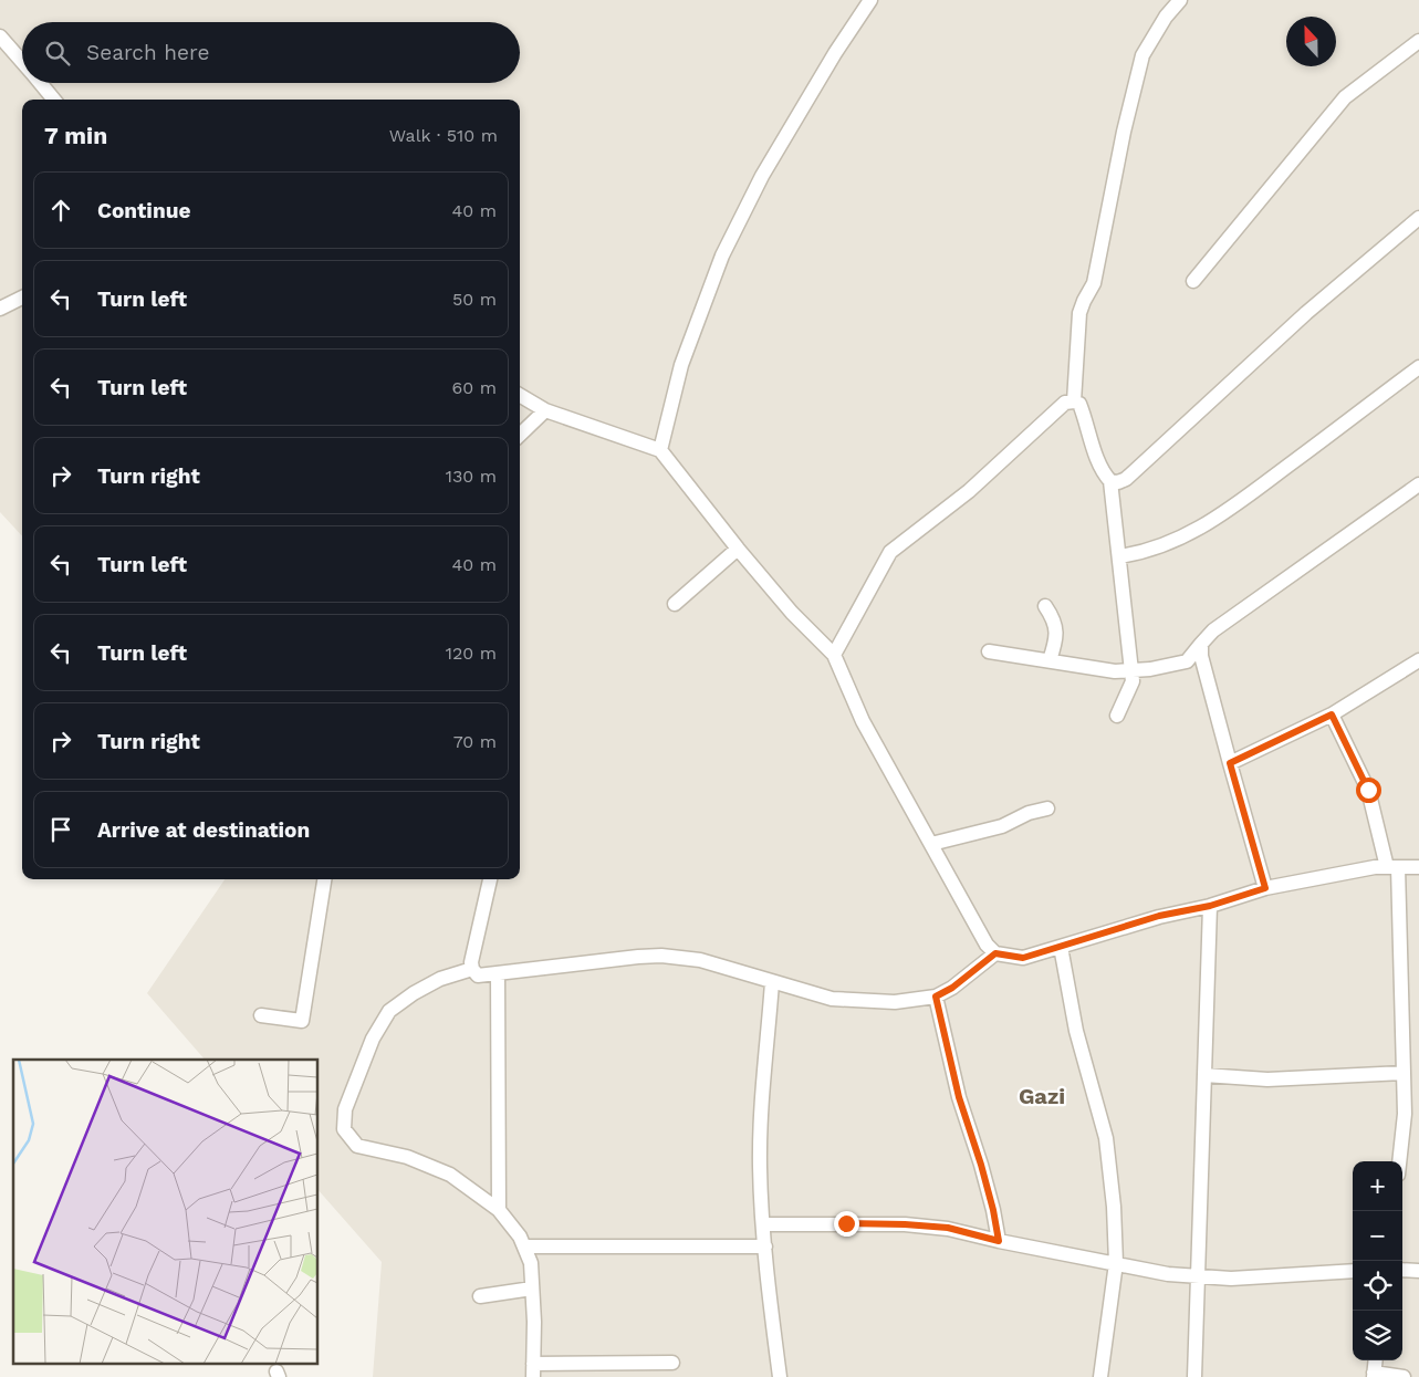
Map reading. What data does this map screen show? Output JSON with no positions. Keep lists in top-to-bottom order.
{
  "districts": ["Gazi"],
  "north": "top",
  "page": {
    "search": "Search here",
    "heading": ["7 min", "Walk · 510 m"],
    "list": [
      ["Continue", "40 m"],
      ["Turn left", "50 m"],
      ["Turn left", "60 m"],
      ["Turn right", "130 m"],
      ["Turn left", "40 m"],
      ["Turn left", "120 m"],
      ["Turn right", "70 m"],
      "Arrive at destination"
    ],
    "map_buttons": ["+", "−"]
  }
}
